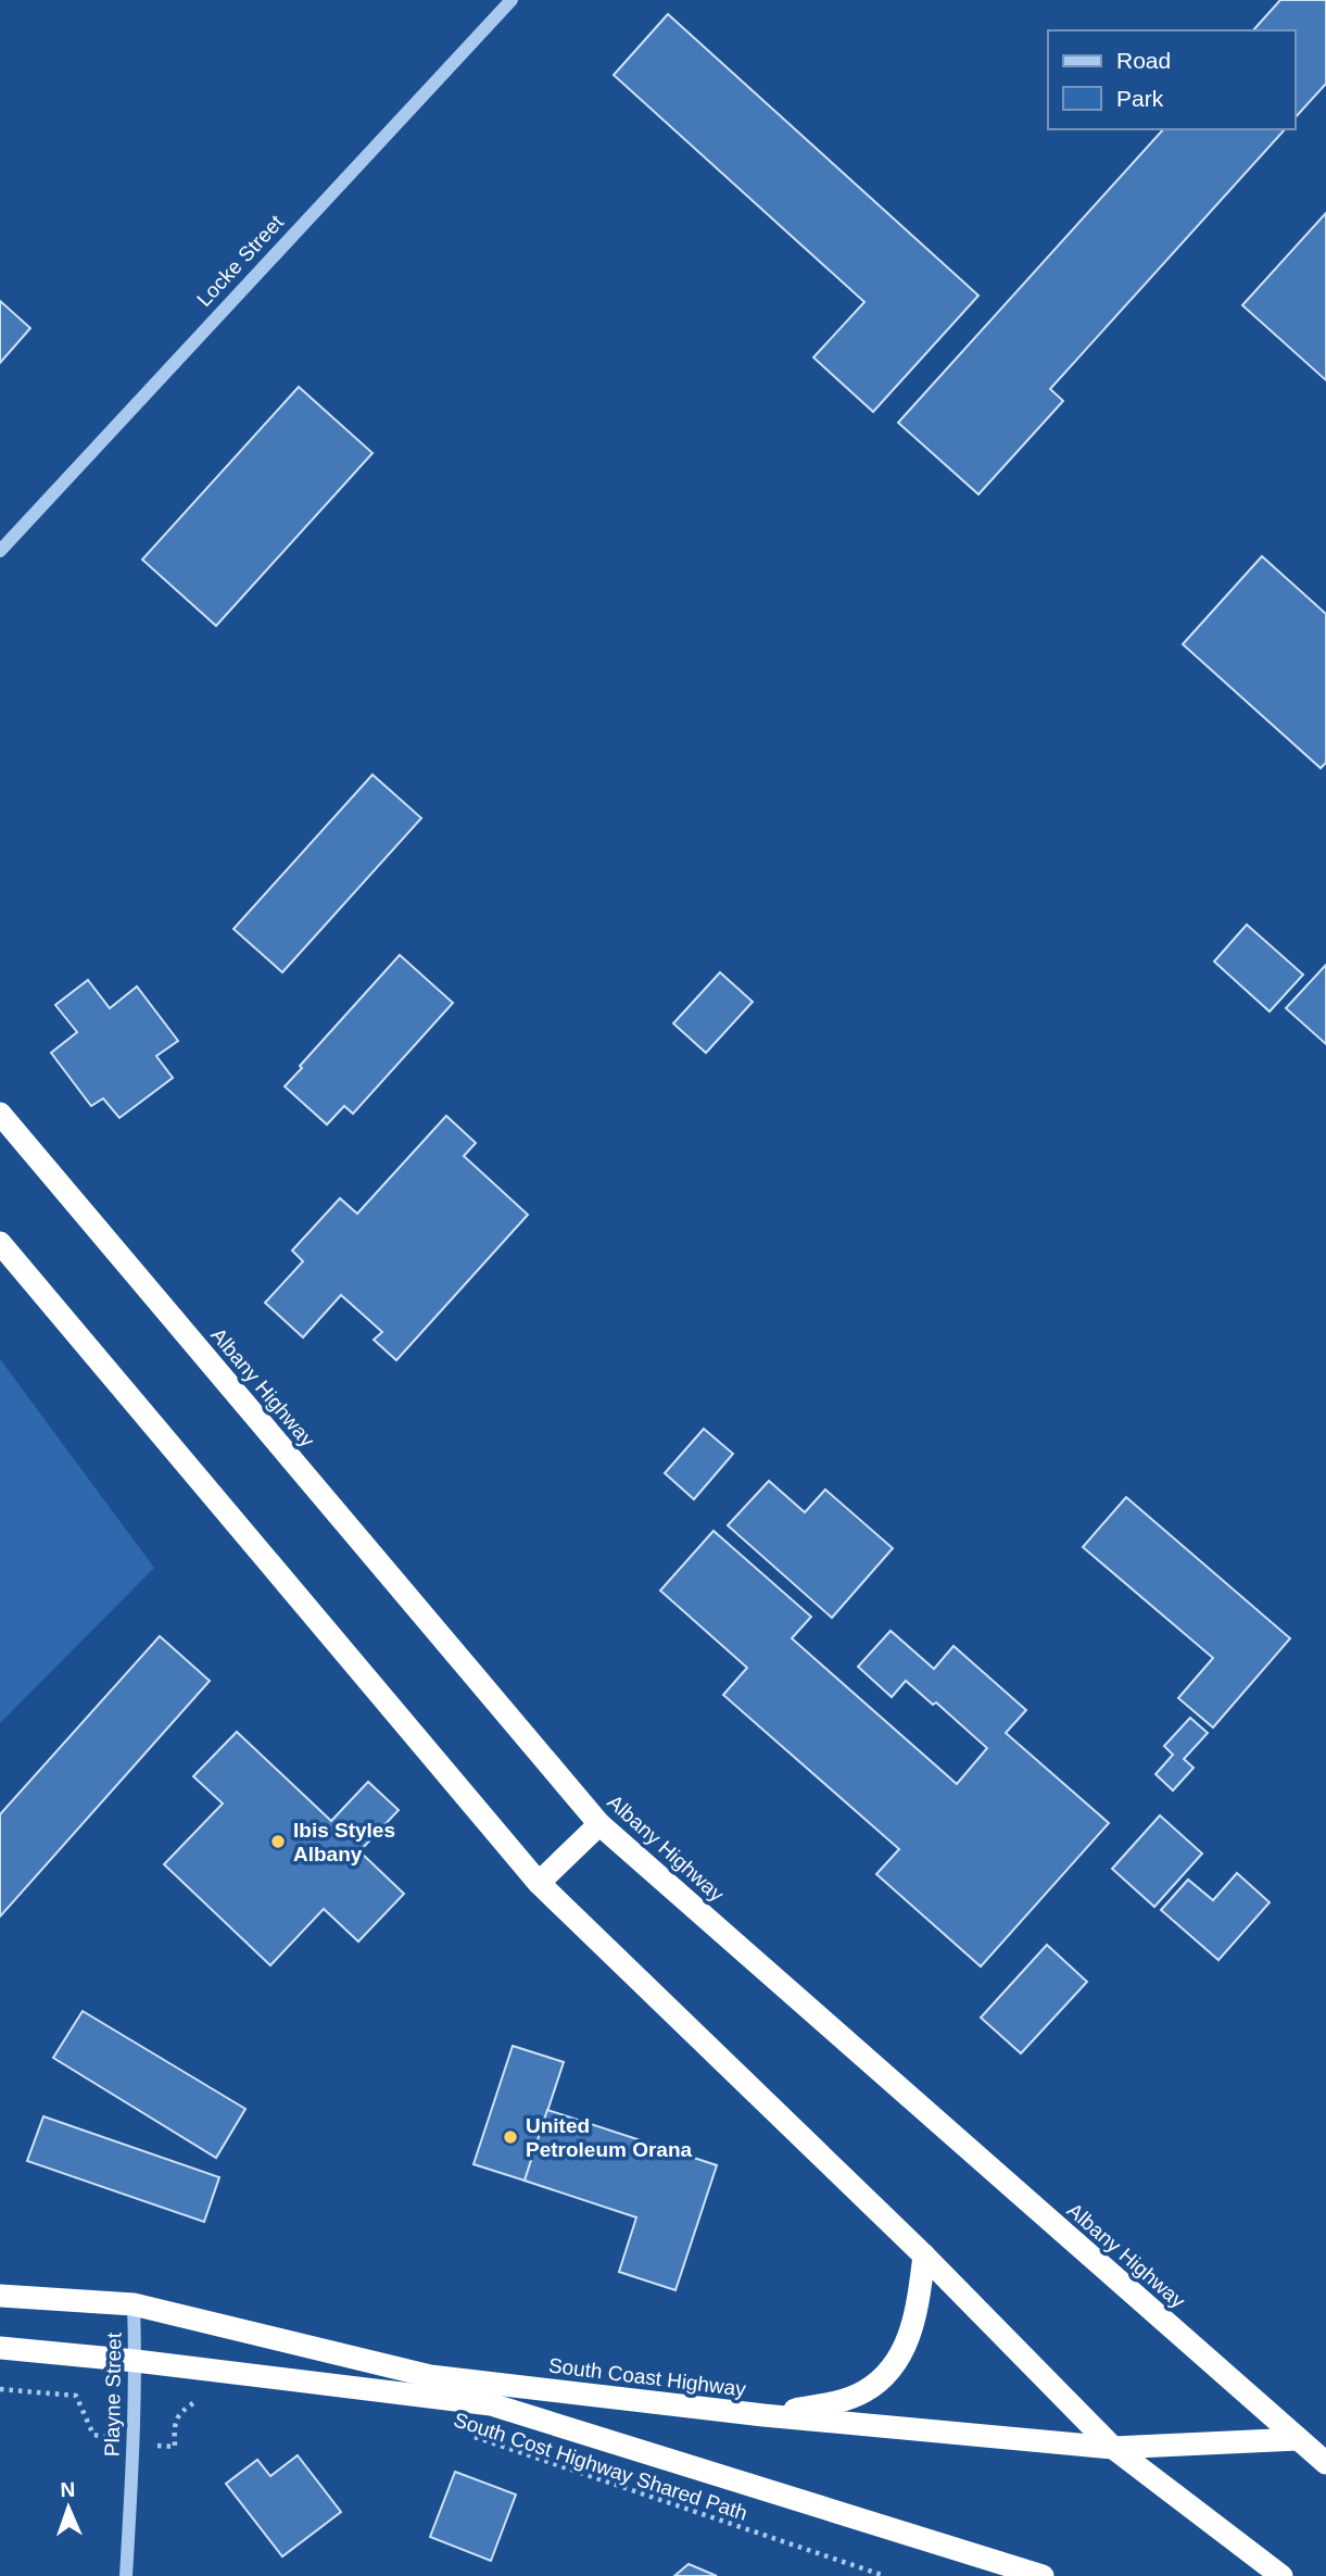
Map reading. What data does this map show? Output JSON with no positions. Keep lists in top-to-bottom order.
{
  "streets": {
    "highway": ["Albany Highway", "South Coast Highway"],
    "street": ["Locke Street", "Playne Street"],
    "path": ["South Cost Highway Shared Path"]
  },
  "crossings": [
    ["Albany Highway", "South Coast Highway"],
    ["South Coast Highway", "Playne Street"]
  ],
  "places": ["Ibis Styles Albany", "United Petroleum Orana"],
  "legend": ["Road", "Park"],
  "north": "top"
}
